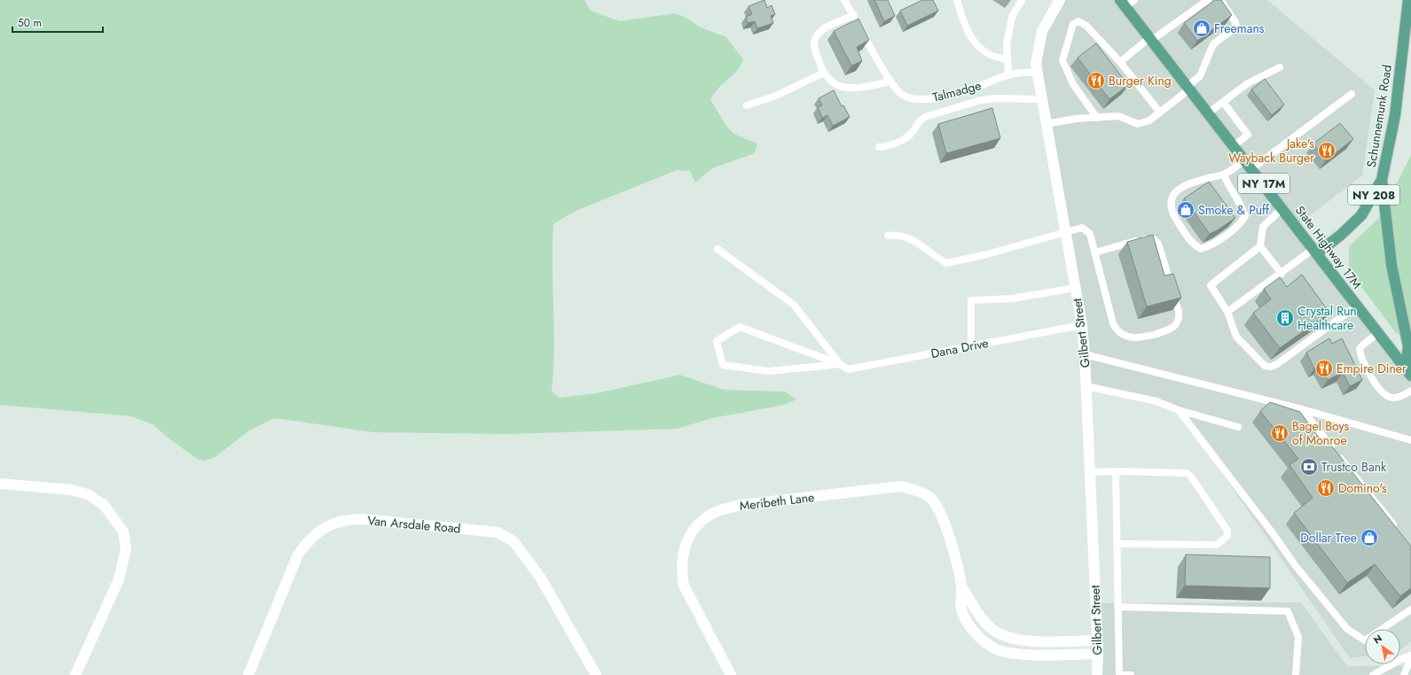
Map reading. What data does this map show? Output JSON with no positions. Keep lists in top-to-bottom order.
{
  "streets": {
    "main road": [
      "Schunnemunk Road",
      "NY 17M",
      "NY 208",
      "State Highway 17M"
    ],
    "street": ["Gilbert Street", "Meribeth Lane", "Van Arsdale Road"],
    "lane": ["Talmadge", "Dana Drive"]
  },
  "crossings": [
    ["Talmadge", "Gilbert Street"],
    ["Schunnemunk Road", "State Highway 17M"],
    ["Gilbert Street", "Dana Drive"],
    ["Gilbert Street", "Meribeth Lane"]
  ],
  "places": {
    "shop": ["Freemans", "Smoke & Puff", "Dollar Tree"],
    "restaurant": [
      "Burger King",
      "Jake's Wayback Burger",
      "Empire Diner",
      "Bagel Boys of Monroe",
      "Domino's"
    ],
    "building": ["Crystal Run Healthcare"],
    "bank": ["Trustco Bank"]
  },
  "scale_bar": "50 m",
  "north": "top left"
}
